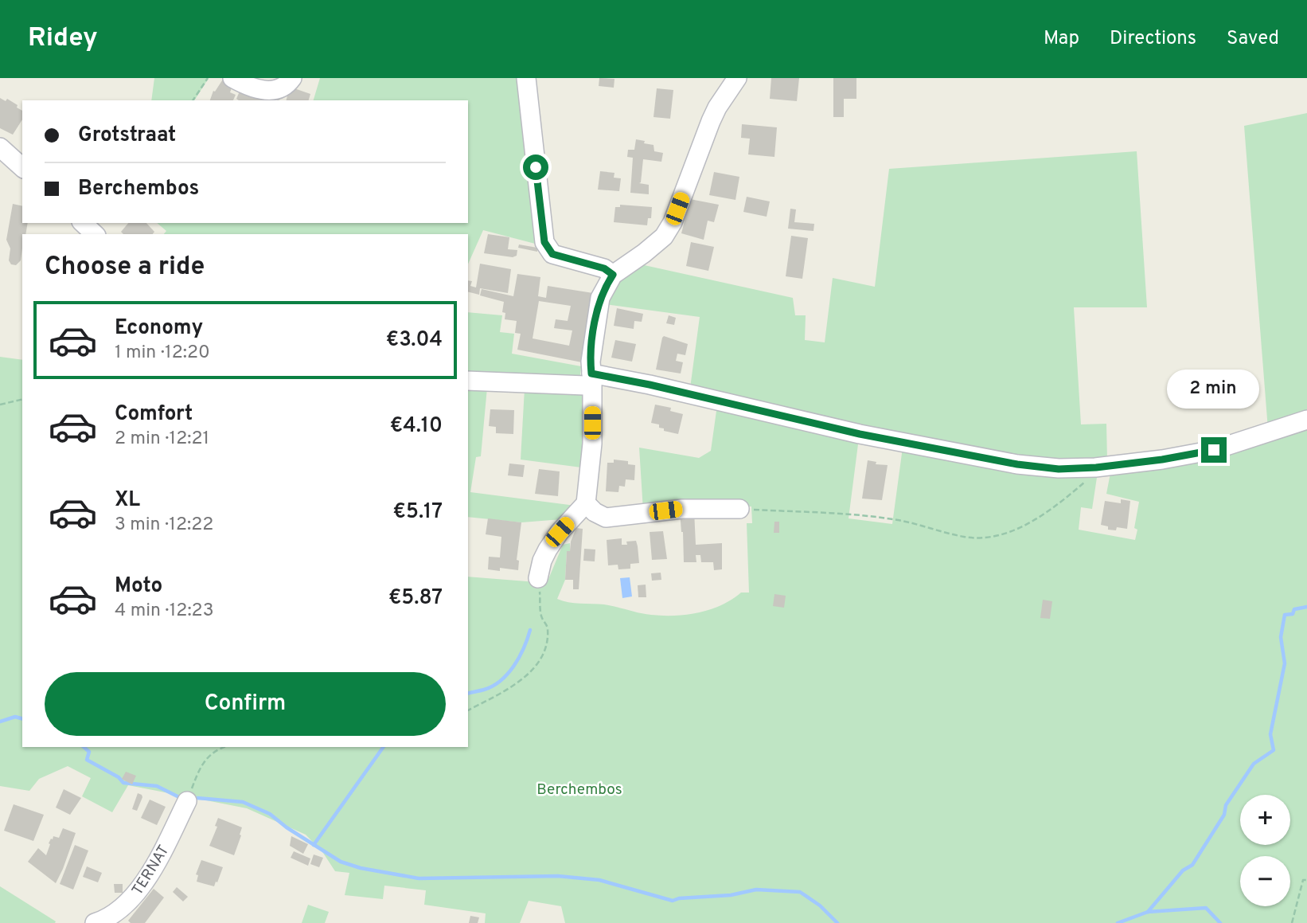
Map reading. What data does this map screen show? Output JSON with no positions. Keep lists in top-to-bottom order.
{
  "streets": {
    "street": ["TERNAT"]
  },
  "parks": ["Berchembos"],
  "page": {
    "header": "Ridey",
    "nav": ["Map", "Directions", "Saved"],
    "banner": ["Grotstraat", "Berchembos"],
    "heading": "Choose a ride",
    "list": [
      {
        "name": "Economy",
        "note": "1 min · 12:20",
        "value": "€3.04"
      },
      {
        "name": "Comfort",
        "note": "2 min · 12:21",
        "value": "€4.10"
      },
      {
        "name": "XL",
        "note": "3 min · 12:22",
        "value": "€5.17"
      },
      {
        "name": "Moto",
        "note": "4 min · 12:23",
        "value": "€5.87"
      }
    ],
    "bubble": "2 min",
    "buttons": "Confirm",
    "map_buttons": ["+", "−"]
  }
}
